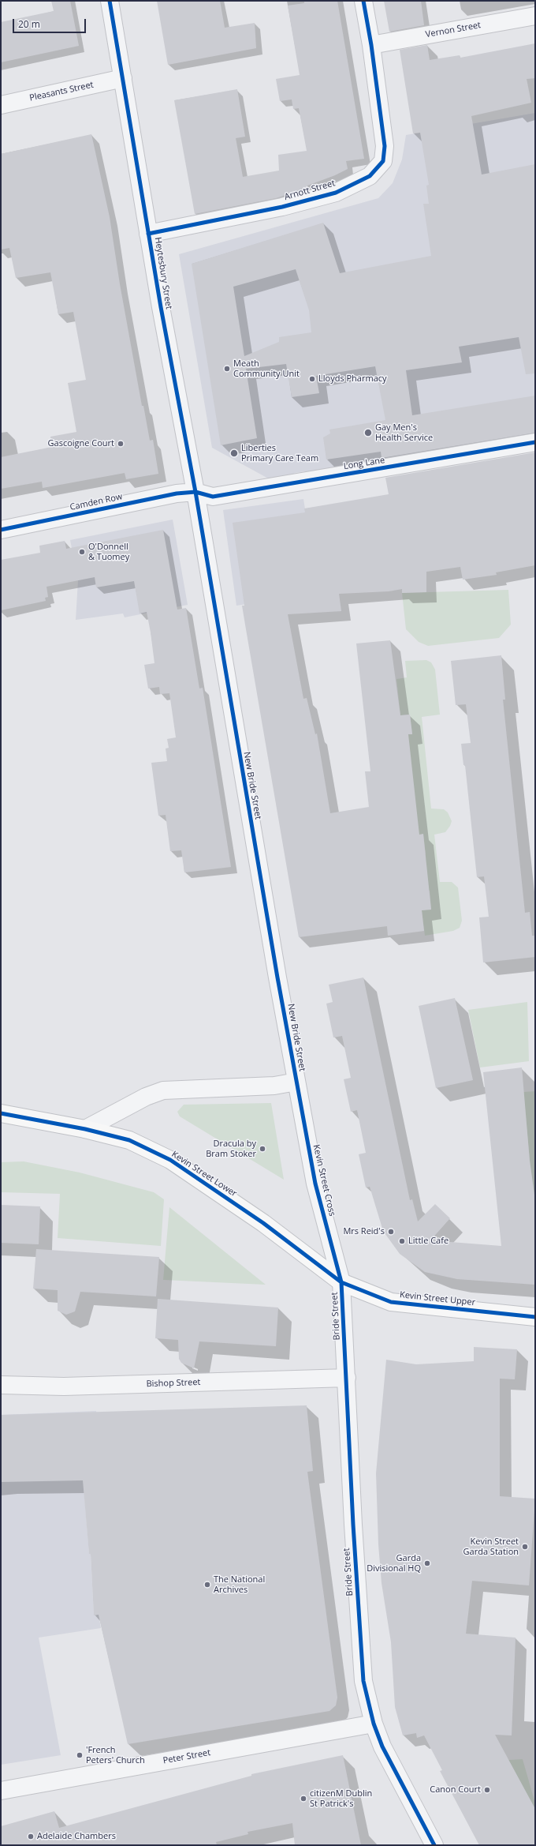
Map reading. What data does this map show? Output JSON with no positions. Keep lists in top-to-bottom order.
{
  "streets": {
    "main road": ["Kevin Street Lower", "Kevin Street Upper"],
    "street": [
      "Vernon Street",
      "Pleasants Street",
      "Arnott Street",
      "Heytesbury Street",
      "Long Lane",
      "Camden Row",
      "New Bride Street",
      "Kevin Street Cross",
      "Bride Street",
      "Bishop Street",
      "Peter Street"
    ]
  },
  "crossings": [
    ["Vernon Street", "Arnott Street"],
    ["Pleasants Street", "Heytesbury Street"],
    ["Arnott Street", "Heytesbury Street"],
    ["Heytesbury Street", "Long Lane"],
    ["Heytesbury Street", "Camden Row"],
    ["Heytesbury Street", "New Bride Street"],
    ["Long Lane", "Camden Row"],
    ["Long Lane", "New Bride Street"],
    ["Camden Row", "New Bride Street"],
    ["New Bride Street", "Kevin Street Cross"],
    ["Kevin Street Lower", "Kevin Street Cross"],
    ["Kevin Street Lower", "Kevin Street Upper"],
    ["Kevin Street Lower", "Bride Street"],
    ["Kevin Street Cross", "Kevin Street Upper"],
    ["Kevin Street Cross", "Bride Street"],
    ["Kevin Street Upper", "Bride Street"],
    ["Bride Street", "Bishop Street"],
    ["Bride Street", "Peter Street"]
  ],
  "places": [
    "Meath Community Unit",
    "Lloyds Pharmacy",
    "Gay Men's Health Service",
    "Gascoigne Court",
    "Liberties Primary Care Team",
    "O'Donnell & Tuomey",
    "Dracula by Bram Stoker",
    "Mrs Reid's",
    "Little Cafe",
    "Kevin Street Garda Station",
    "Garda Divisional HQ",
    "The National Archives",
    "'French Peters' Church",
    "Canon Court",
    "citizenM Dublin St Patrick's",
    "Adelaide Chambers"
  ],
  "scale_bar": "20 m"
}
